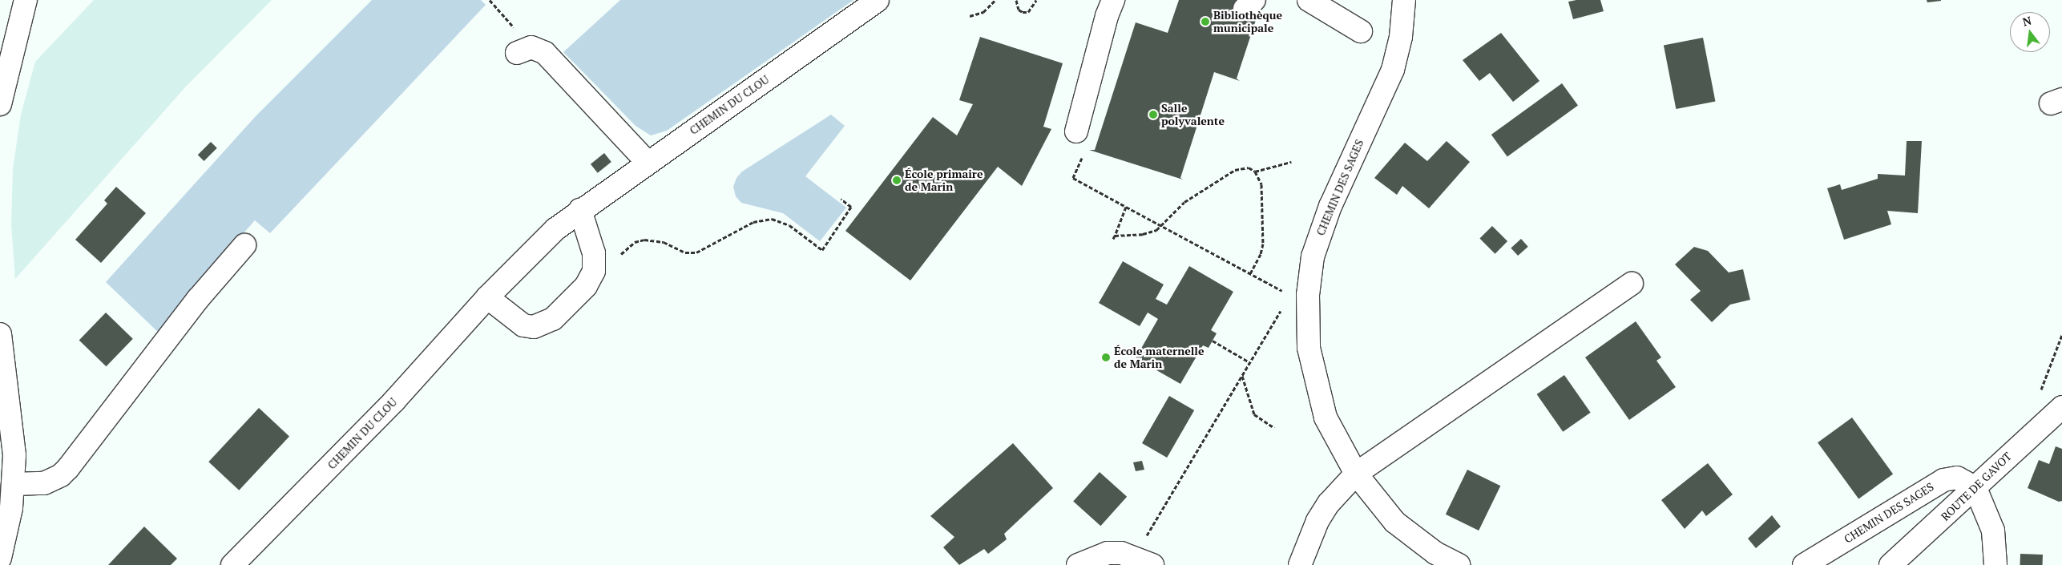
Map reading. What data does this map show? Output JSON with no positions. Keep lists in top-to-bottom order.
{
  "streets": {
    "street": ["CHEMIN DU CLOU", "CHEMIN DES SAGES", "ROUTE DE GAVOT"]
  },
  "crossings": [
    ["CHEMIN DES SAGES", "ROUTE DE GAVOT"]
  ],
  "places": [
    "Bibliothèque municipale",
    "Salle polyvalente",
    "École primaire de Marin",
    "École maternelle de Marin"
  ],
  "north": "top"
}
